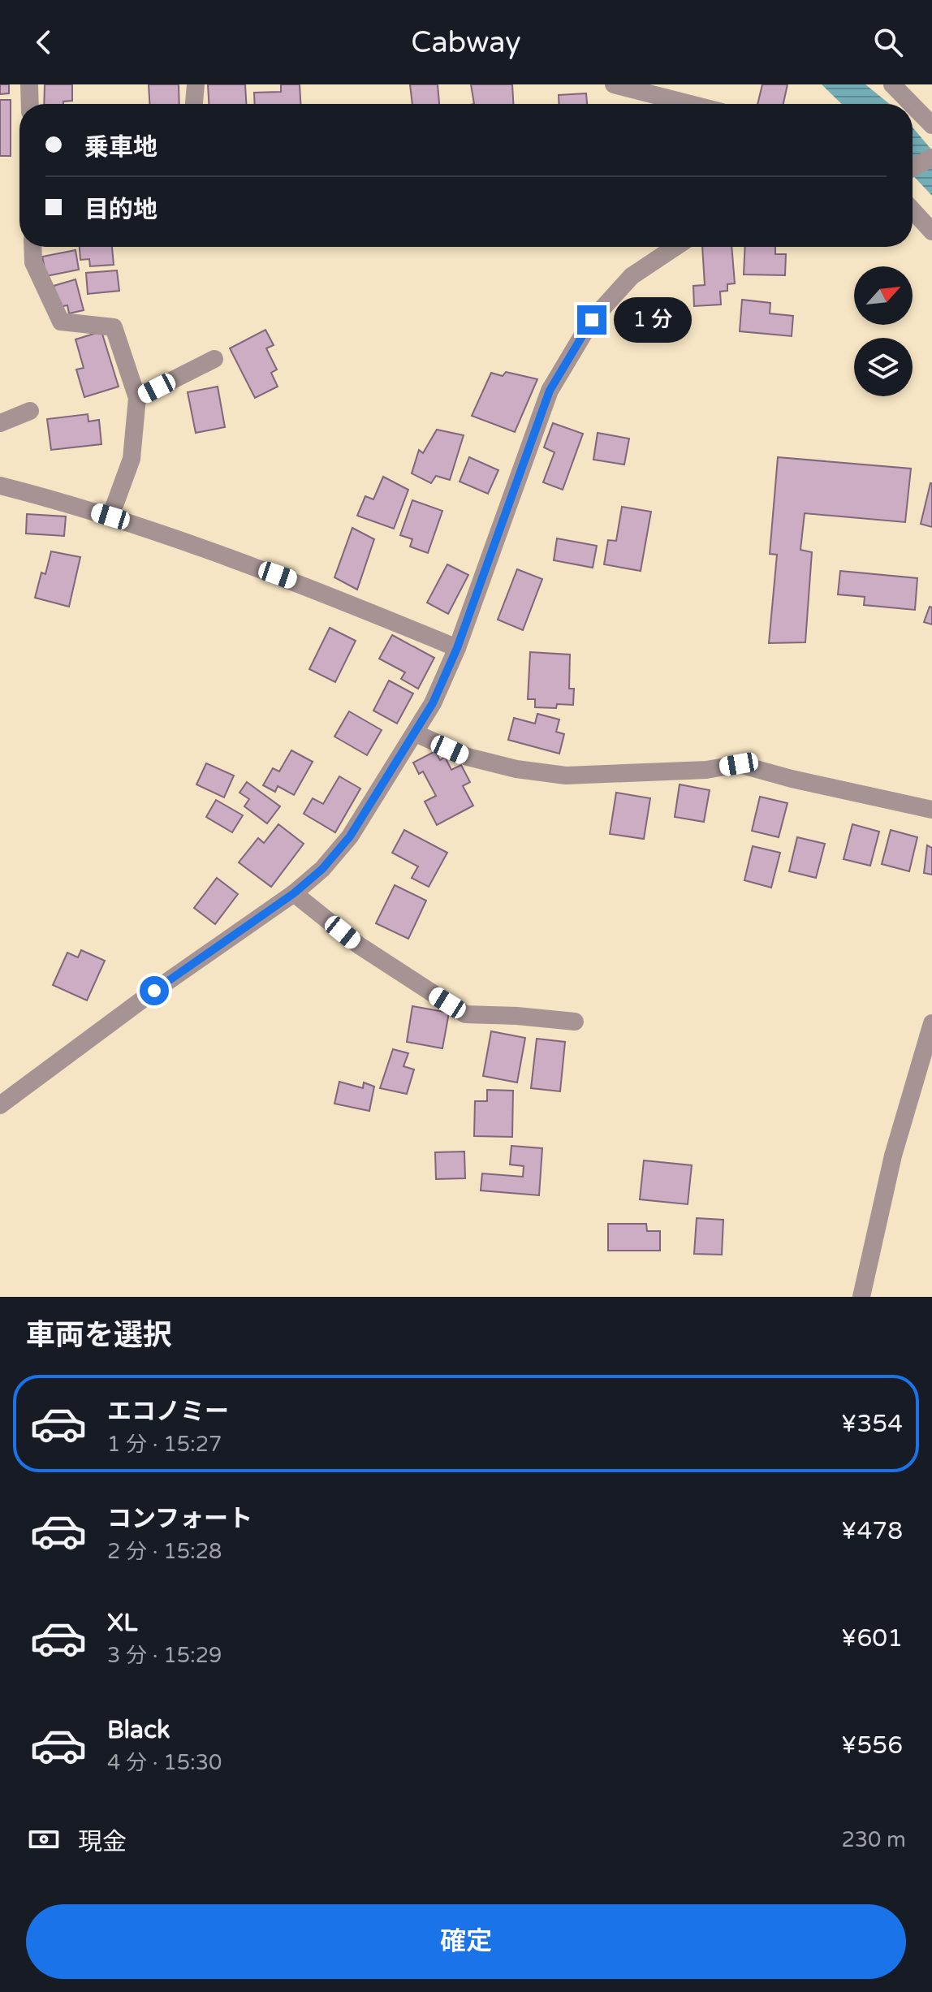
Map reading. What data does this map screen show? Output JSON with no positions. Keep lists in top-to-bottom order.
{
  "north": "top right",
  "page": {
    "header": "Cabway",
    "banner": ["乗車地", "目的地"],
    "bubble": "1 分",
    "heading": "車両を選択",
    "list": [
      {
        "name": "エコノミー",
        "note": "1 分 · 15:27",
        "value": "¥354"
      },
      {
        "name": "コンフォート",
        "note": "2 分 · 15:28",
        "value": "¥478"
      },
      {
        "name": "XL",
        "note": "3 分 · 15:29",
        "value": "¥601"
      },
      {
        "name": "Black",
        "note": "4 分 · 15:30",
        "value": "¥556"
      }
    ],
    "pay": ["現金", "230 m"],
    "buttons": "確定"
  }
}
